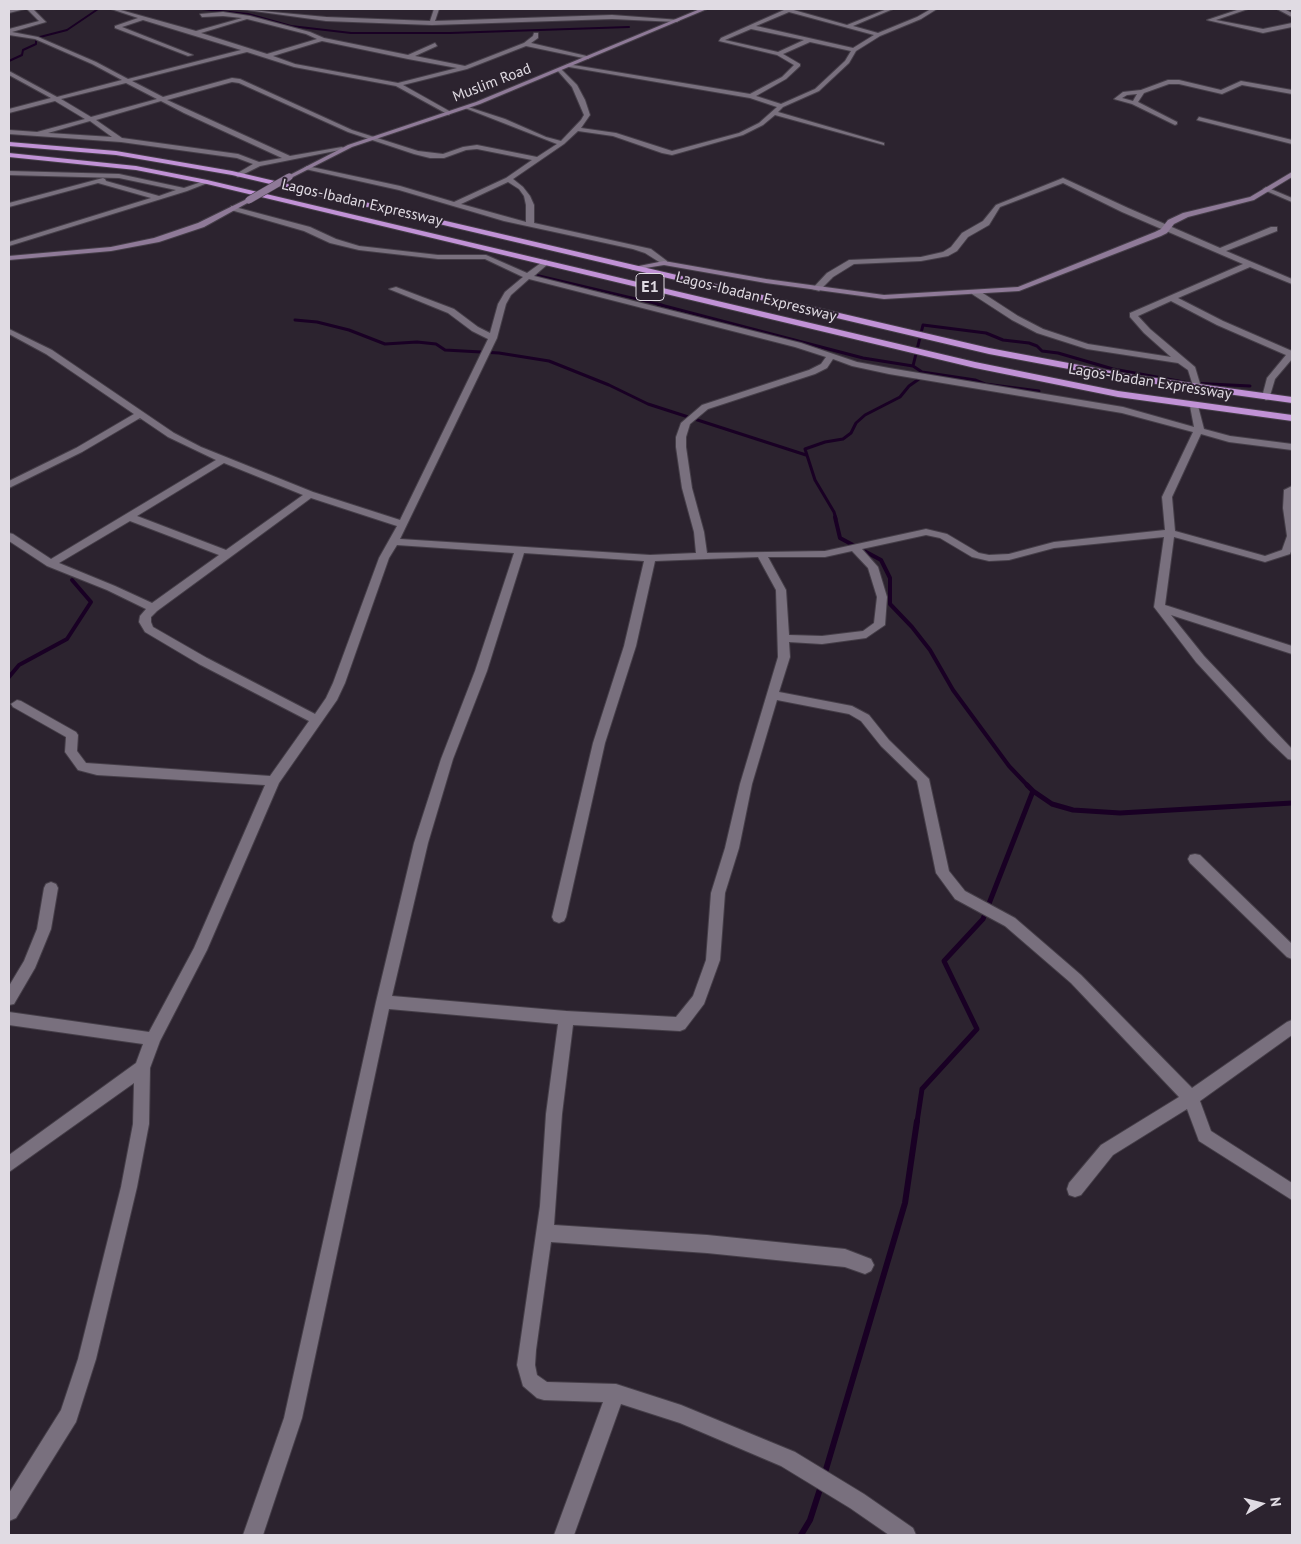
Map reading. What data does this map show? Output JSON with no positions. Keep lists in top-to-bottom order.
{
  "streets": {
    "highway": ["Lagos-Ibadan Expressway", "E1"],
    "street": ["Muslim Road"]
  },
  "north": "right"
}
